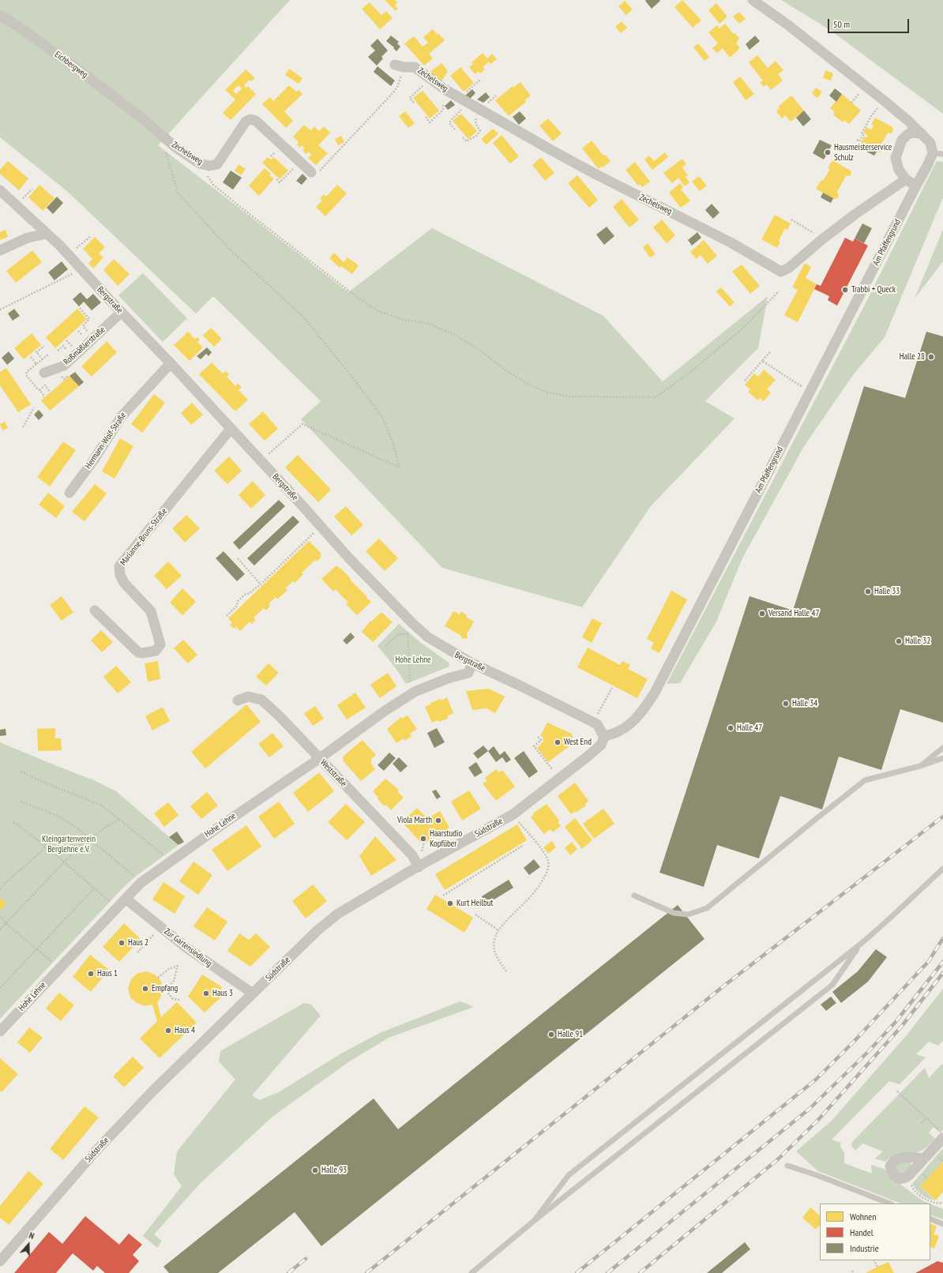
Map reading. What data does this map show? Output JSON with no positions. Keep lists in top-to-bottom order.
{
  "streets": {
    "street": [
      "Eichbergweg",
      "Zechelsweg",
      "Am Pfaffengrund",
      "Bergstraße",
      "Roßmäßlerstraße",
      "Hermann-Wolf-Straße",
      "Marianne-Bruns-Straße",
      "Weststraße",
      "Hohe Lehne",
      "Südstraße",
      "Zur Gartensiedlung"
    ]
  },
  "crossings": [
    ["Eichbergweg", "Zechelsweg"],
    ["Zechelsweg", "Am Pfaffengrund"],
    ["Am Pfaffengrund", "Bergstraße"],
    ["Am Pfaffengrund", "Südstraße"],
    ["Bergstraße", "Roßmäßlerstraße"],
    ["Bergstraße", "Hermann-Wolf-Straße"],
    ["Bergstraße", "Marianne-Bruns-Straße"],
    ["Bergstraße", "Hohe Lehne"],
    ["Bergstraße", "Südstraße"],
    ["Weststraße", "Hohe Lehne"],
    ["Weststraße", "Südstraße"],
    ["Hohe Lehne", "Zur Gartensiedlung"],
    ["Südstraße", "Zur Gartensiedlung"]
  ],
  "parks": ["Hohe Lehne", "Kleingartenverein Berglehne e.V."],
  "places": [
    "Hausmeisterservice Schulz",
    "Trabbi + Queck",
    "Halle 28",
    "Halle 33",
    "Versand Halle 47",
    "Halle 32",
    "Halle 34",
    "Halle 47",
    "West End",
    "Viola Marth",
    "Haarstudio Kopfüber",
    "Kurt Heilbut",
    "Haus 2",
    "Haus 1",
    "Empfang",
    "Haus 3",
    "Haus 4",
    "Halle 91",
    "Halle 93"
  ],
  "legend": ["Wohnen", "Handel", "Industrie"],
  "scale_bar": "50 m",
  "north": "top"
}
